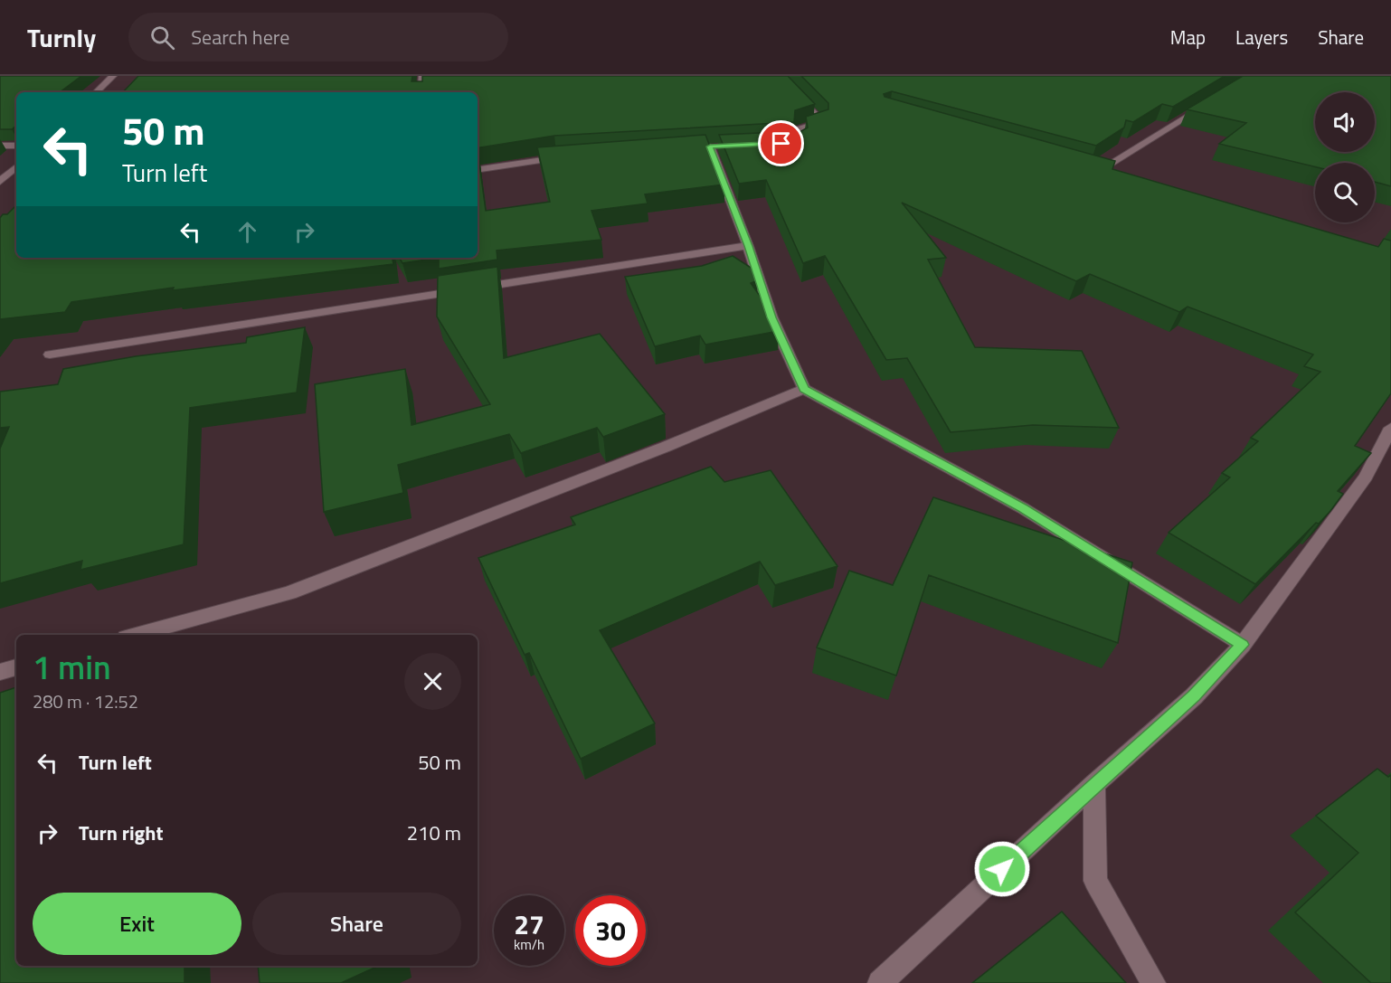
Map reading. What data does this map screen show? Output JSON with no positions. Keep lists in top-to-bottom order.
{
  "page": {
    "header": "Turnly",
    "search": "Search here",
    "nav": ["Map", "Layers", "Share"],
    "turn": ["50 m", "Turn left"],
    "heading": ["1 min", "280 m · 12:52"],
    "list": [
      {
        "name": "Turn left",
        "value": "50 m"
      },
      {
        "name": "Turn right",
        "value": "210 m"
      }
    ],
    "buttons": ["Exit", "Share"],
    "speed": "27 km/h",
    "limit": "30"
  }
}
